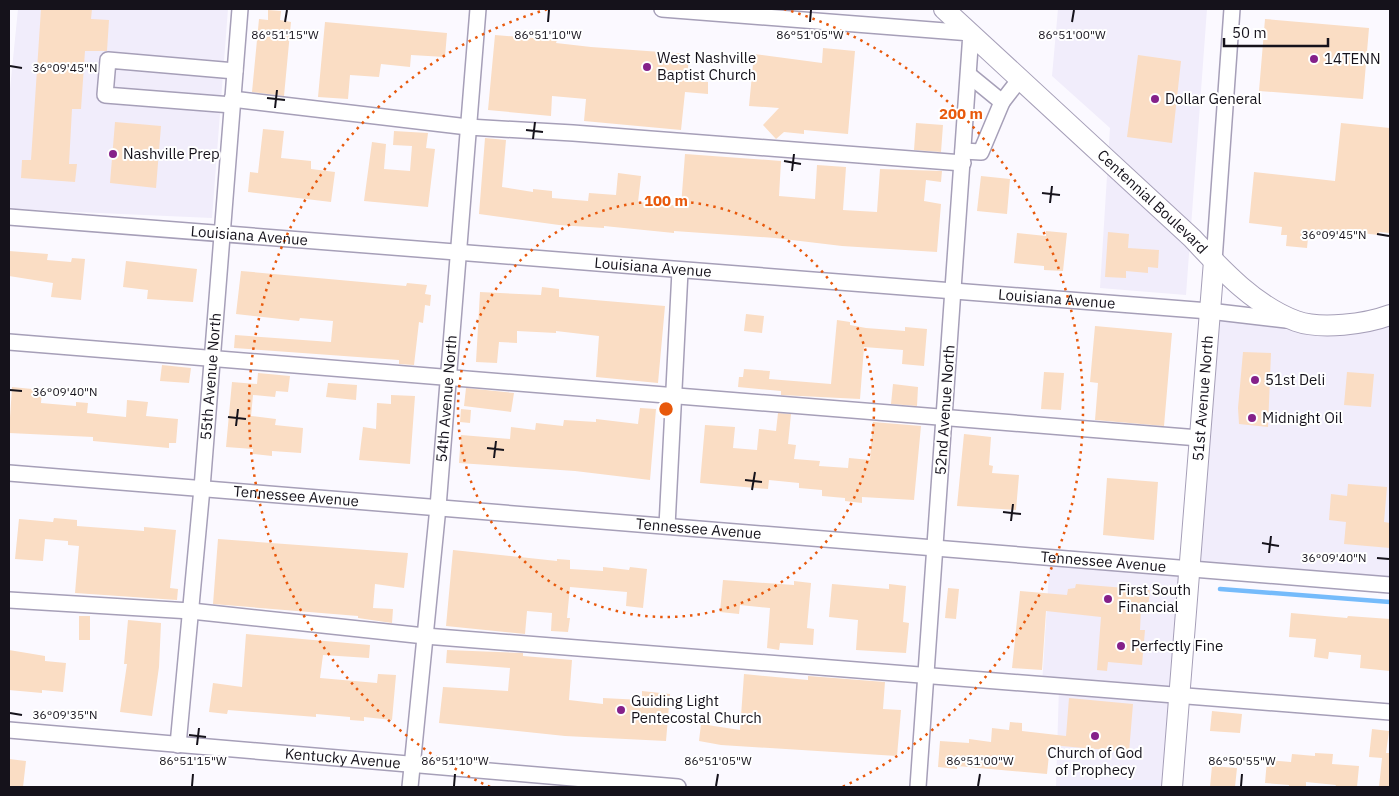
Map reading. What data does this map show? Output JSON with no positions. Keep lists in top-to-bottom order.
{
  "streets": {
    "main road": ["Centennial Boulevard", "51st Avenue North"],
    "street": [
      "Louisiana Avenue",
      "55th Avenue North",
      "54th Avenue North",
      "52nd Avenue North",
      "Tennessee Avenue",
      "Kentucky Avenue"
    ]
  },
  "crossings": [
    ["Centennial Boulevard", "Louisiana Avenue"],
    ["Centennial Boulevard", "51st Avenue North"],
    ["Centennial Boulevard", "52nd Avenue North"],
    ["Louisiana Avenue", "55th Avenue North"],
    ["Louisiana Avenue", "54th Avenue North"],
    ["Louisiana Avenue", "51st Avenue North"],
    ["Louisiana Avenue", "52nd Avenue North"],
    ["55th Avenue North", "Tennessee Avenue"],
    ["55th Avenue North", "Kentucky Avenue"],
    ["54th Avenue North", "Tennessee Avenue"],
    ["54th Avenue North", "Kentucky Avenue"],
    ["51st Avenue North", "Tennessee Avenue"],
    ["52nd Avenue North", "Tennessee Avenue"]
  ],
  "places": [
    "14TENN",
    "West Nashville Baptist Church",
    "Dollar General",
    "Nashville Prep",
    "51st Deli",
    "Midnight Oil",
    "First South Financial",
    "Perfectly Fine",
    "Guiding Light Pentecostal Church",
    "Church of God of Prophecy"
  ],
  "scale_bar": "50 m",
  "coordinates": [
    "86°51'15\"W",
    "86°51'10\"W",
    "86°51'05\"W",
    "86°51'00\"W",
    "36°09'45\"N",
    "36°09'40\"N",
    "36°09'35\"N",
    "86°50'55\"W"
  ],
  "rings": ["200 m", "100 m"]
}
